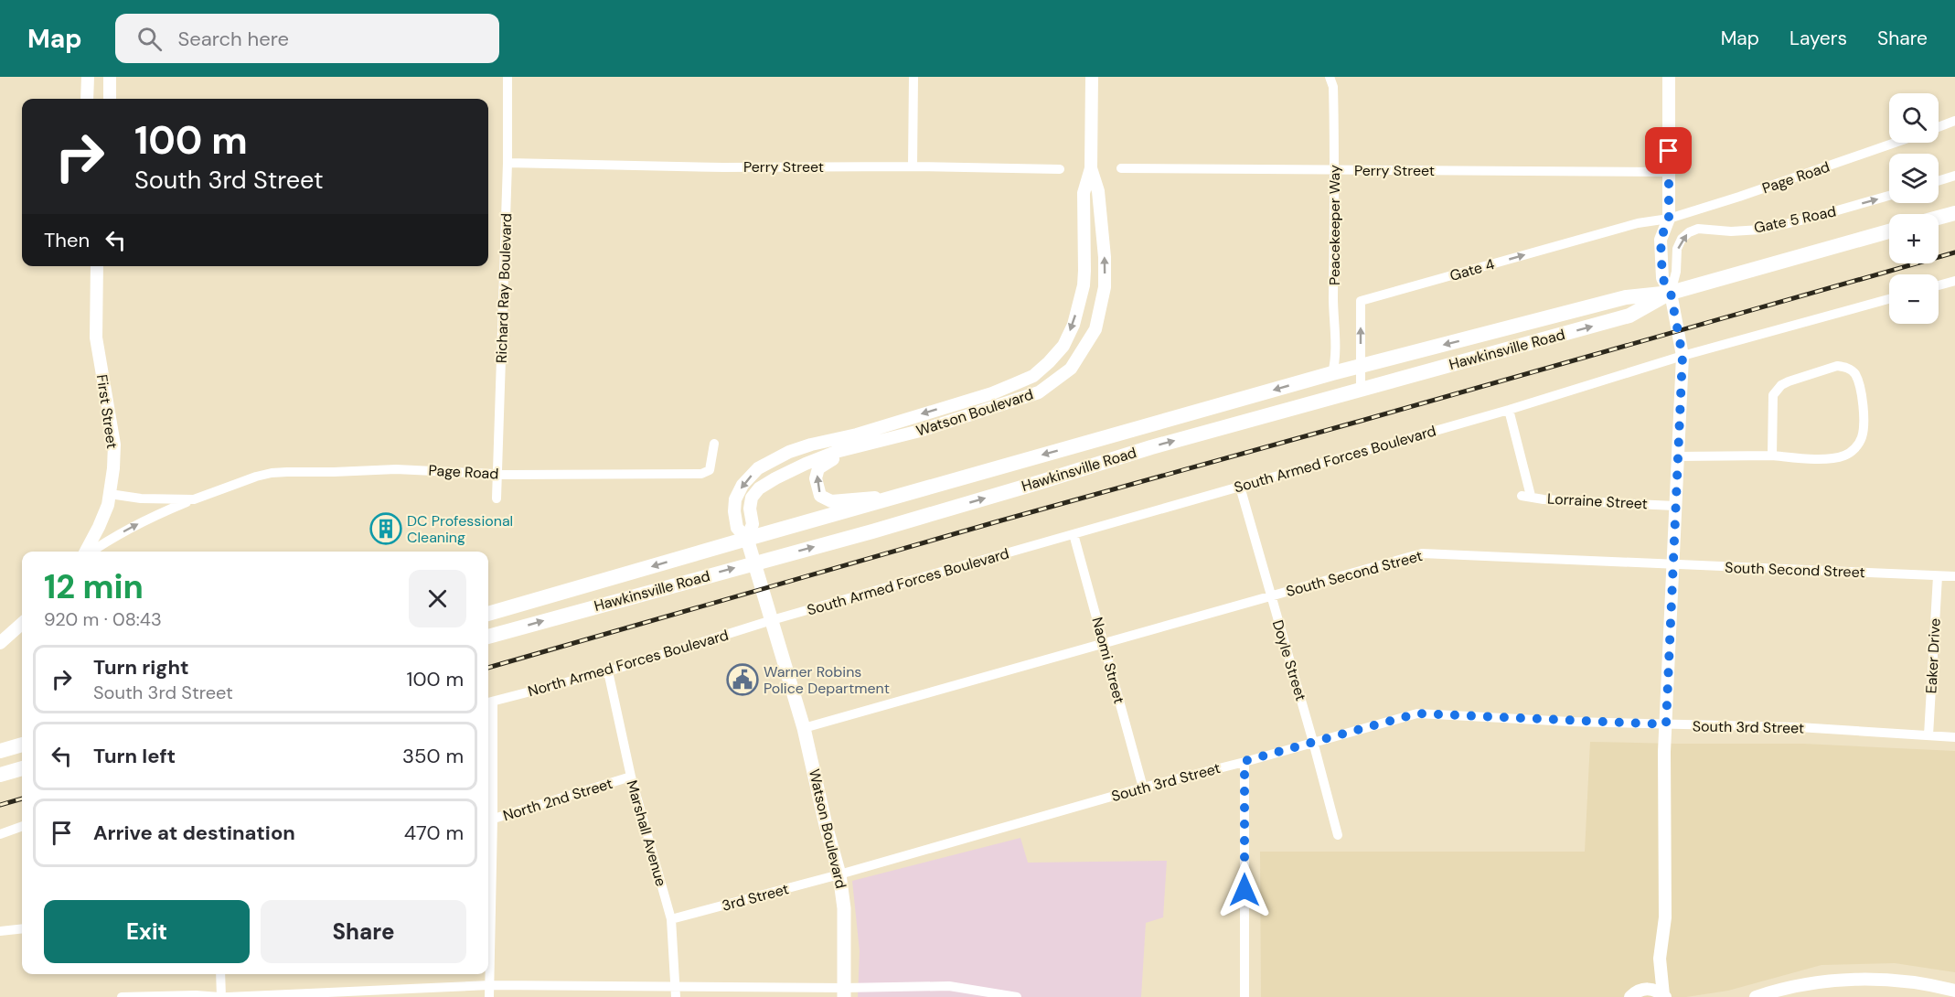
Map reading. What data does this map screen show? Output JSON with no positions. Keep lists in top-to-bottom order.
{
  "streets": {
    "main road": ["Hawkinsville Road", "Watson Boulevard"],
    "street": [
      "Perry Street",
      "Page Road",
      "Gate 5 Road",
      "Peacekeeper Way",
      "Gate 4",
      "Richard Ray Boulevard",
      "First Street",
      "South Armed Forces Boulevard",
      "Lorraine Street",
      "South Second Street",
      "Eaker Drive",
      "Naomi Street",
      "Doyle Street",
      "North Armed Forces Boulevard",
      "South 3rd Street",
      "North 2nd Street",
      "Marshall Avenue",
      "3rd Street"
    ]
  },
  "crossings": [
    ["Perry Street", "Peacekeeper Way"],
    ["Perry Street", "Richard Ray Boulevard"],
    ["Page Road", "Gate 4"],
    ["Page Road", "Richard Ray Boulevard"],
    ["Page Road", "First Street"],
    ["Gate 5 Road", "Hawkinsville Road"],
    ["Peacekeeper Way", "Hawkinsville Road"],
    ["Gate 4", "Hawkinsville Road"],
    ["Hawkinsville Road", "Watson Boulevard"],
    ["Watson Boulevard", "South Armed Forces Boulevard"],
    ["Watson Boulevard", "South Second Street"],
    ["Watson Boulevard", "North Armed Forces Boulevard"],
    ["Watson Boulevard", "South 3rd Street"],
    ["Watson Boulevard", "3rd Street"],
    ["South Armed Forces Boulevard", "Lorraine Street"],
    ["South Armed Forces Boulevard", "Naomi Street"],
    ["South Armed Forces Boulevard", "Doyle Street"],
    ["South Armed Forces Boulevard", "North Armed Forces Boulevard"],
    ["South Second Street", "Eaker Drive"],
    ["South Second Street", "Naomi Street"],
    ["South Second Street", "Doyle Street"],
    ["Eaker Drive", "South 3rd Street"],
    ["Naomi Street", "South 3rd Street"],
    ["Doyle Street", "South 3rd Street"],
    ["North Armed Forces Boulevard", "Marshall Avenue"],
    ["South 3rd Street", "3rd Street"],
    ["North 2nd Street", "Marshall Avenue"],
    ["Marshall Avenue", "3rd Street"]
  ],
  "one_way": ["Gate 5 Road", "Gate 4"],
  "places": {
    "building": ["DC Professional Cleaning"],
    "public building": ["Warner Robins Police Department"]
  },
  "page": {
    "header": "Map",
    "search": "Search here",
    "nav": ["Map", "Layers", "Share"],
    "map_buttons": ["+", "−"],
    "turn": ["100 m", "South 3rd Street"],
    "then": "Then",
    "heading": ["12 min", "920 m · 08:43"],
    "list": [
      {
        "name": "Turn right",
        "note": "South 3rd Street",
        "value": "100 m"
      },
      {
        "name": "Turn left",
        "value": "350 m"
      },
      {
        "name": "Arrive at destination",
        "value": "470 m"
      }
    ],
    "buttons": ["Exit", "Share"]
  }
}
